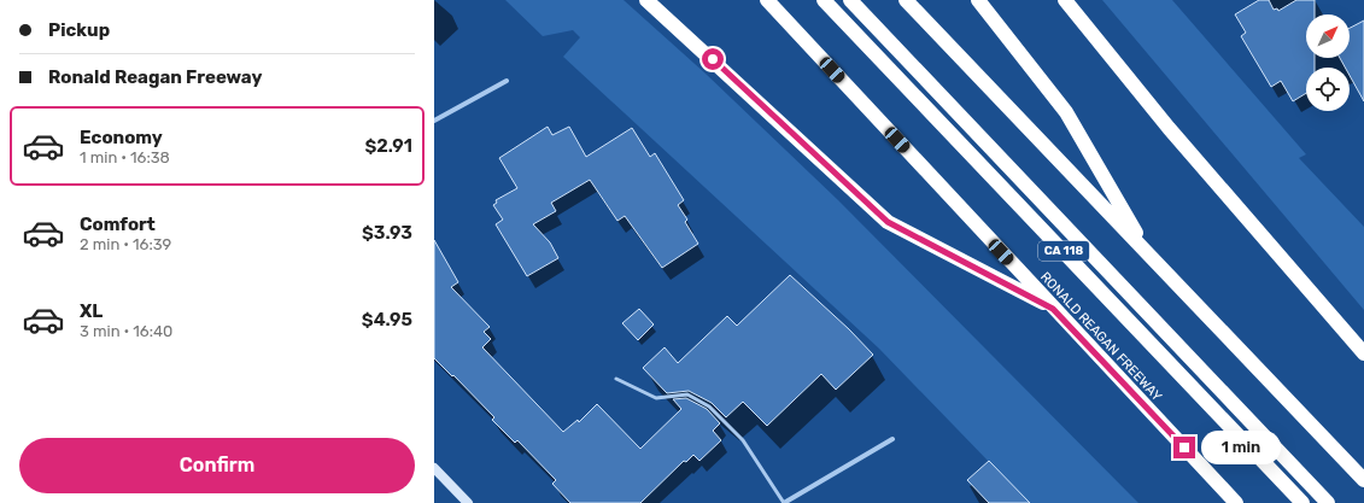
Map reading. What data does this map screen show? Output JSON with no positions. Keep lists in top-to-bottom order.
{
  "streets": {
    "highway": ["CA 118", "RONALD REAGAN FREEWAY"]
  },
  "north": "top right",
  "page": {
    "banner": ["Pickup", "Ronald Reagan Freeway"],
    "list": [
      {
        "name": "Economy",
        "note": "1 min · 16:38",
        "value": "$2.91"
      },
      {
        "name": "Comfort",
        "note": "2 min · 16:39",
        "value": "$3.93"
      },
      {
        "name": "XL",
        "note": "3 min · 16:40",
        "value": "$4.95"
      }
    ],
    "buttons": "Confirm",
    "bubble": "1 min"
  }
}
